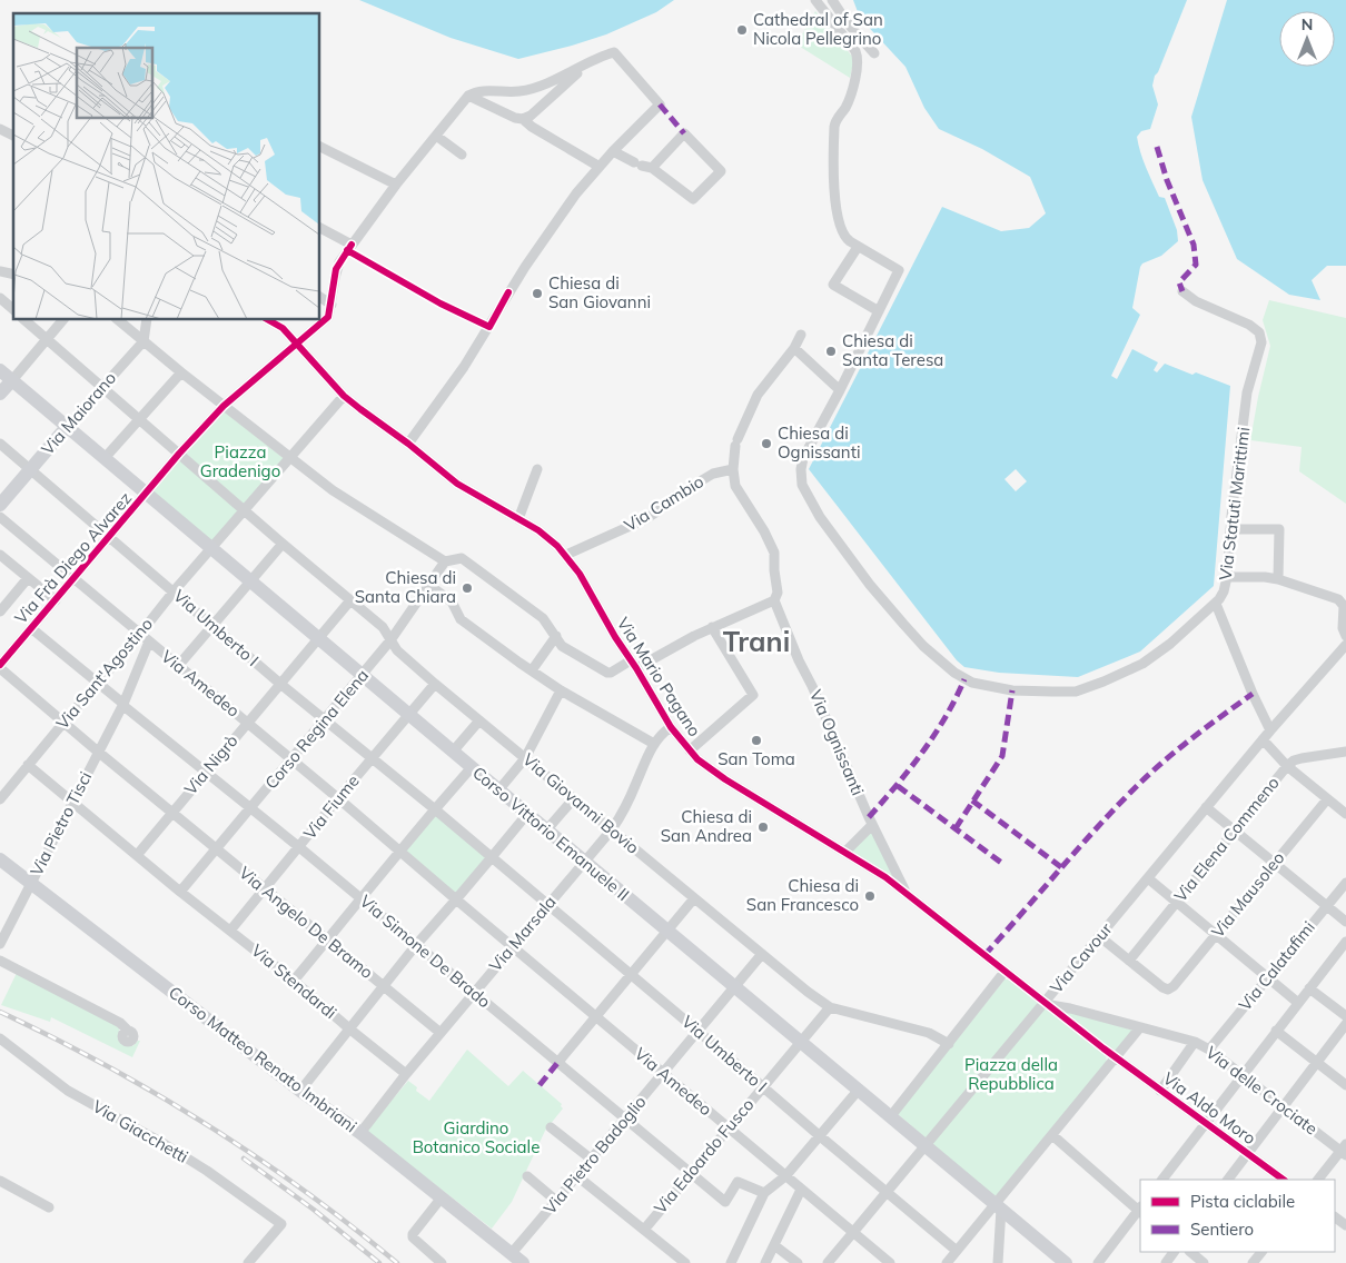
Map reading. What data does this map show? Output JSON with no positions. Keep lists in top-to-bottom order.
{
  "streets": {
    "street": [
      "Via Maiorano",
      "Via Cambio",
      "Via Statuti Marittimi",
      "Via Frà Diego Alvarez",
      "Via Umberto I",
      "Via Sant'Agostino",
      "Via Mario Pagano",
      "Via Amedeo",
      "Corso Regina Elena",
      "Via Ognissanti",
      "Via Nigrò",
      "Via Giovanni Bovio",
      "Via Fiume",
      "Via Pietro Tisci",
      "Corso Vittorio Emanuele II",
      "Via Elena Commeno",
      "Via Mausoleo",
      "Via Angelo De Bramo",
      "Via Marsala",
      "Via Simone De Brado",
      "Via Cavour",
      "Via Calatafimi",
      "Via Stendardi",
      "Corso Matteo Renato Imbriani",
      "Via delle Crociate",
      "Via Aldo Moro",
      "Via Giacchetti",
      "Via Pietro Badoglio",
      "Via Edoardo Fusco"
    ]
  },
  "crossings": [
    ["Via Maiorano", "Via Umberto I"],
    ["Via Cambio", "Via Mario Pagano"],
    ["Via Frà Diego Alvarez", "Via Umberto I"],
    ["Via Frà Diego Alvarez", "Via Amedeo"],
    ["Via Frà Diego Alvarez", "Via Angelo De Bramo"],
    ["Via Frà Diego Alvarez", "Via Simone De Brado"],
    ["Via Umberto I", "Via Sant'Agostino"],
    ["Via Umberto I", "Corso Regina Elena"],
    ["Via Umberto I", "Via Nigrò"],
    ["Via Umberto I", "Via Fiume"],
    ["Via Umberto I", "Via Marsala"],
    ["Via Umberto I", "Via Cavour"],
    ["Via Umberto I", "Via Pietro Badoglio"],
    ["Via Umberto I", "Via Edoardo Fusco"],
    ["Via Sant'Agostino", "Via Amedeo"],
    ["Via Sant'Agostino", "Corso Vittorio Emanuele II"],
    ["Via Sant'Agostino", "Via Angelo De Bramo"],
    ["Via Sant'Agostino", "Via Simone De Brado"],
    ["Via Sant'Agostino", "Via Stendardi"],
    ["Via Mario Pagano", "Via Ognissanti"],
    ["Via Mario Pagano", "Via Marsala"],
    ["Via Amedeo", "Corso Regina Elena"],
    ["Via Amedeo", "Via Nigrò"],
    ["Via Amedeo", "Via Fiume"],
    ["Via Amedeo", "Via Pietro Tisci"],
    ["Via Amedeo", "Via Marsala"],
    ["Via Amedeo", "Via Cavour"],
    ["Via Amedeo", "Via Pietro Badoglio"],
    ["Via Amedeo", "Via Edoardo Fusco"],
    ["Corso Regina Elena", "Via Giovanni Bovio"],
    ["Corso Regina Elena", "Corso Vittorio Emanuele II"],
    ["Corso Regina Elena", "Via Angelo De Bramo"],
    ["Corso Regina Elena", "Via Simone De Brado"],
    ["Corso Regina Elena", "Via Stendardi"],
    ["Via Nigrò", "Via Giovanni Bovio"],
    ["Via Nigrò", "Corso Vittorio Emanuele II"],
    ["Via Nigrò", "Via Angelo De Bramo"],
    ["Via Nigrò", "Via Simone De Brado"],
    ["Via Nigrò", "Via Stendardi"],
    ["Via Giovanni Bovio", "Via Fiume"],
    ["Via Giovanni Bovio", "Via Marsala"],
    ["Via Giovanni Bovio", "Via Pietro Badoglio"],
    ["Via Giovanni Bovio", "Via Edoardo Fusco"],
    ["Via Fiume", "Corso Vittorio Emanuele II"],
    ["Via Fiume", "Via Angelo De Bramo"],
    ["Via Fiume", "Via Simone De Brado"],
    ["Via Fiume", "Via Stendardi"],
    ["Via Pietro Tisci", "Via Angelo De Bramo"],
    ["Via Pietro Tisci", "Via Simone De Brado"],
    ["Via Pietro Tisci", "Via Stendardi"],
    ["Via Pietro Tisci", "Corso Matteo Renato Imbriani"],
    ["Corso Vittorio Emanuele II", "Via Marsala"],
    ["Corso Vittorio Emanuele II", "Via Pietro Badoglio"],
    ["Corso Vittorio Emanuele II", "Via Edoardo Fusco"],
    ["Via Elena Commeno", "Via Mausoleo"],
    ["Via Angelo De Bramo", "Via Marsala"],
    ["Via Marsala", "Via Simone De Brado"],
    ["Via Marsala", "Via Stendardi"],
    ["Via Marsala", "Corso Matteo Renato Imbriani"],
    ["Via Simone De Brado", "Via Pietro Badoglio"],
    ["Via Simone De Brado", "Via Edoardo Fusco"],
    ["Via Calatafimi", "Via delle Crociate"],
    ["Corso Matteo Renato Imbriani", "Via Pietro Badoglio"]
  ],
  "districts": ["Trani"],
  "parks": ["Piazza Gradenigo", "Piazza della Repubblica", "Giardino Botanico Sociale"],
  "places": [
    "Cathedral of San Nicola Pellegrino",
    "Chiesa di San Giovanni",
    "Chiesa di Santa Teresa",
    "Chiesa di Ognissanti",
    "Chiesa di Santa Chiara",
    "San Toma",
    "Chiesa di San Andrea",
    "Chiesa di San Francesco"
  ],
  "legend": ["Pista ciclabile", "Sentiero"],
  "north": "top"
}
